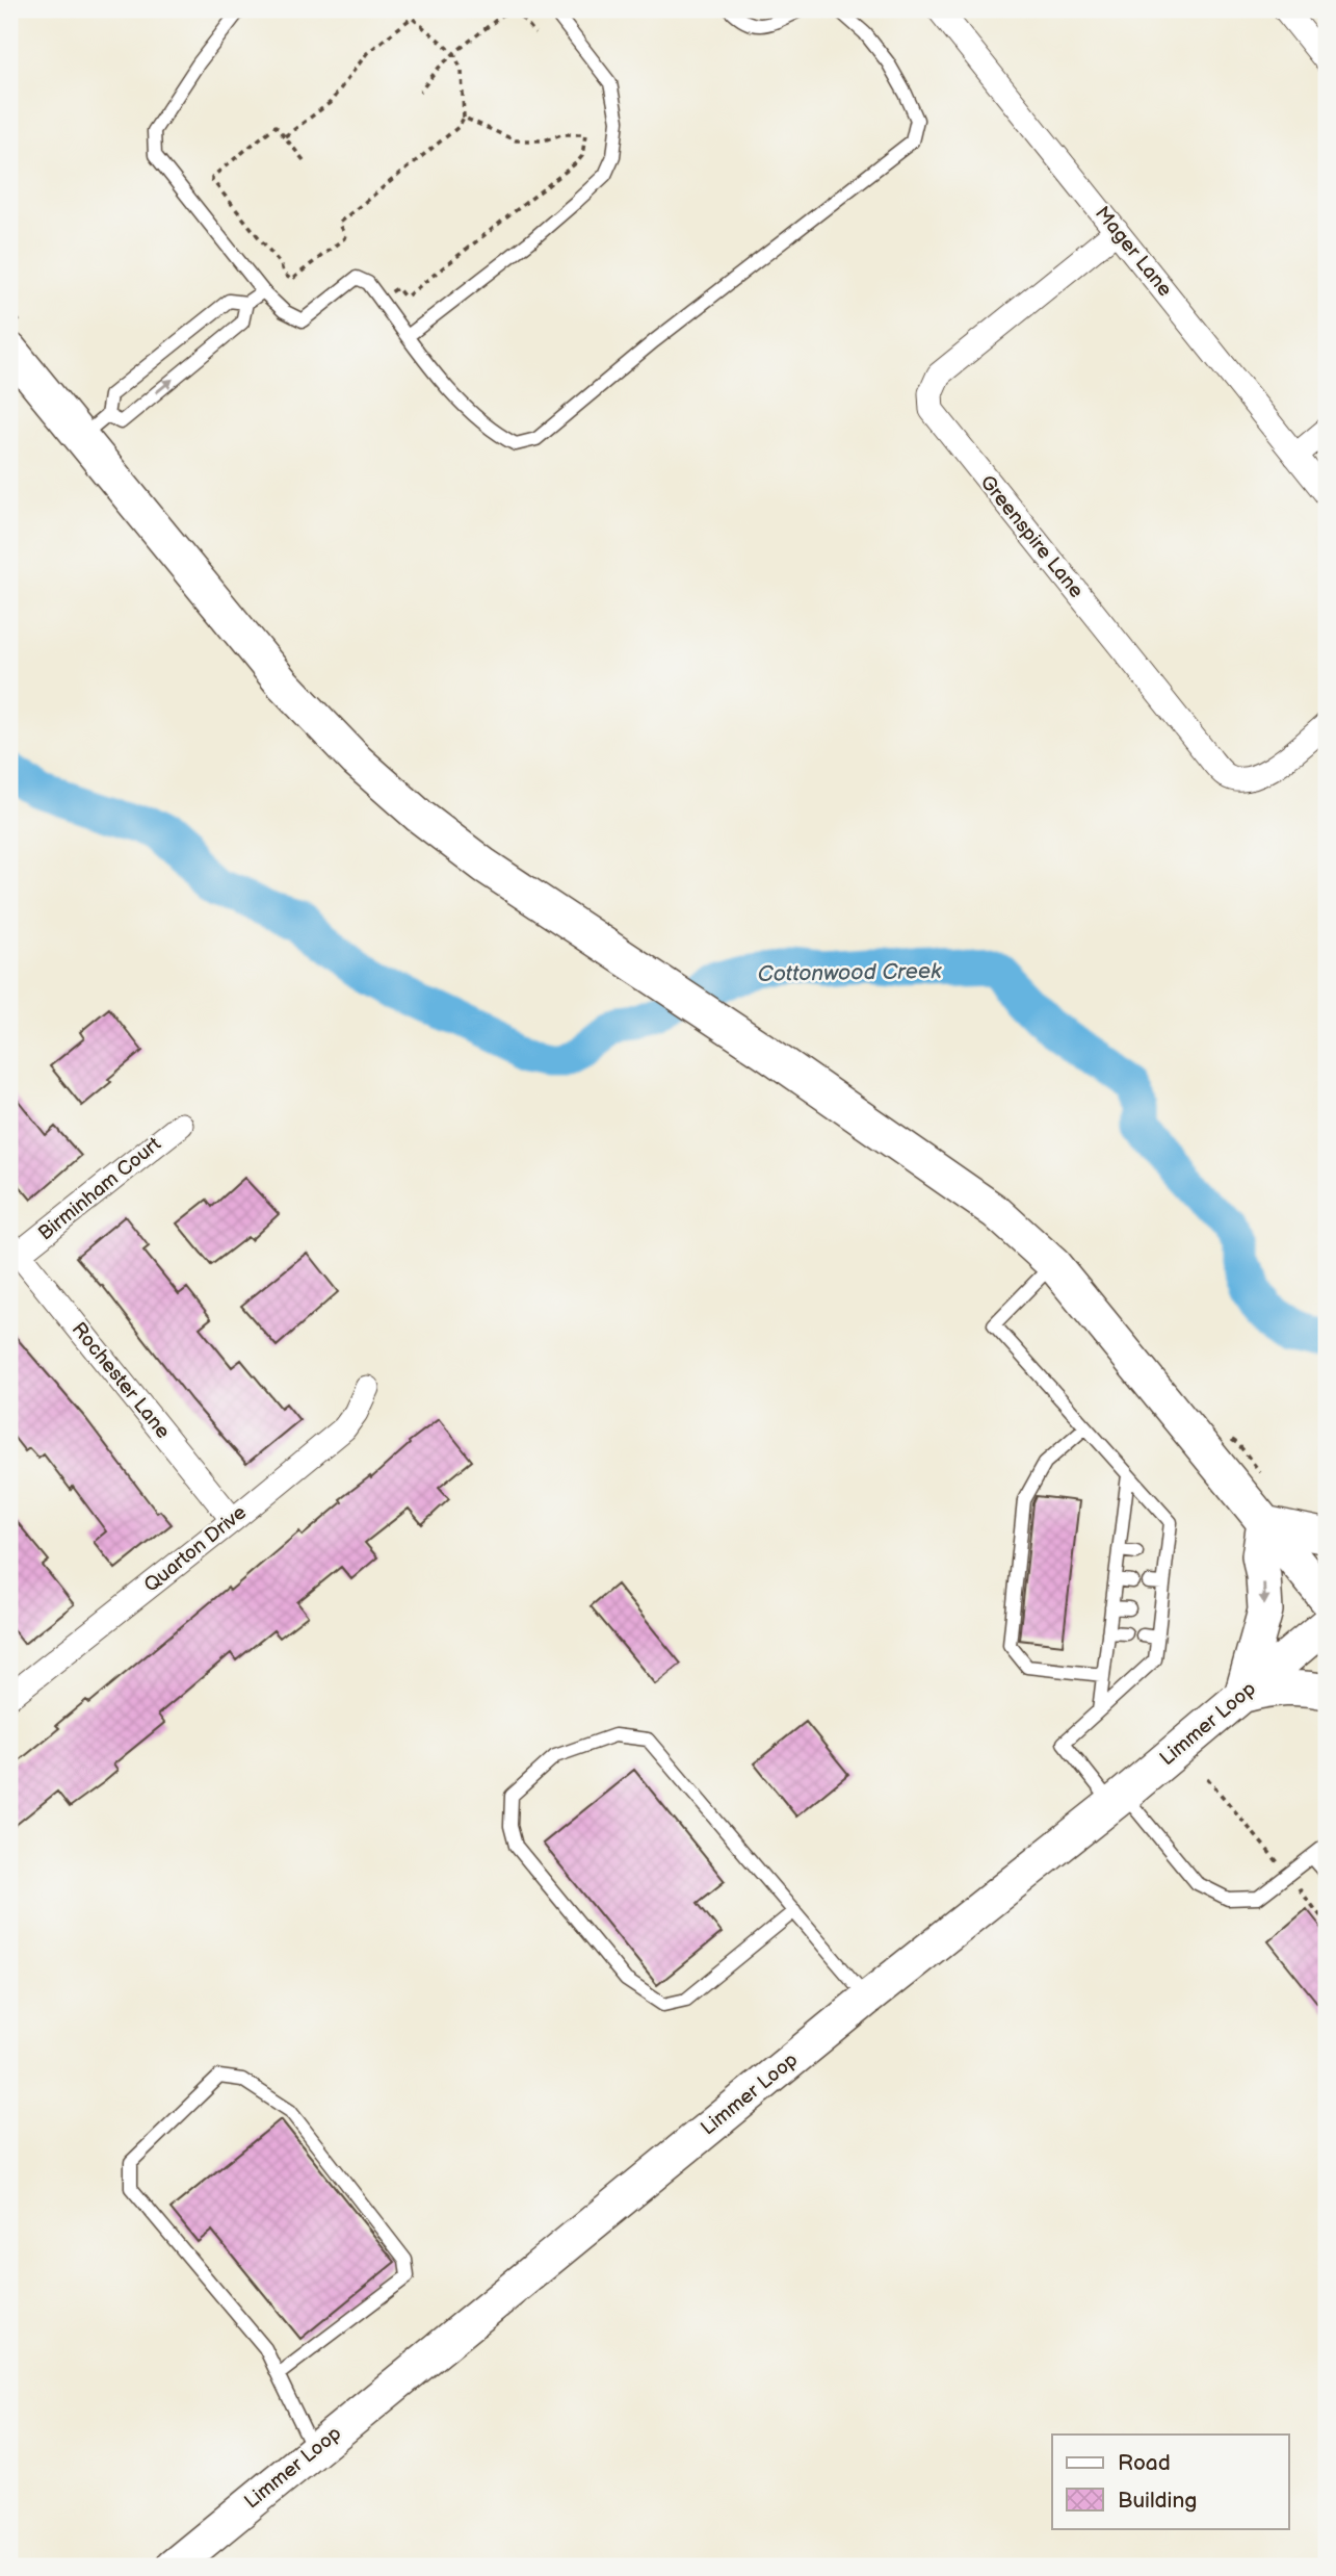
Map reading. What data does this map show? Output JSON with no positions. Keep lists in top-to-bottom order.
{
  "streets": {
    "main road": ["Limmer Loop"],
    "street": [
      "Mager Lane",
      "Greenspire Lane",
      "Birminham Court",
      "Rochester Lane",
      "Quarton Drive"
    ]
  },
  "crossings": [
    ["Mager Lane", "Greenspire Lane"],
    ["Birminham Court", "Rochester Lane"],
    ["Rochester Lane", "Quarton Drive"]
  ],
  "water": ["Cottonwood Creek"],
  "legend": ["Road", "Building"]
}
